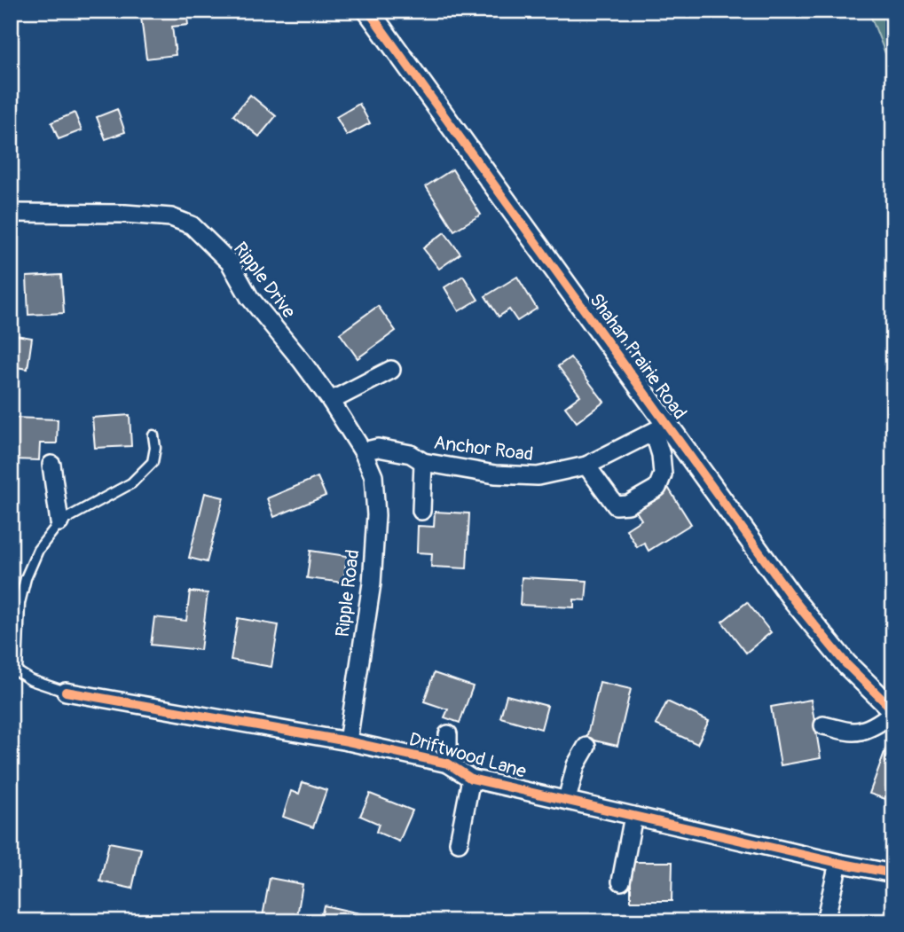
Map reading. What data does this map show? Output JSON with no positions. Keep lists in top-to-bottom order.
{
  "streets": {
    "street": [
      "Ripple Drive",
      "Shahan Prairie Road",
      "Anchor Road",
      "Ripple Road",
      "Driftwood Lane"
    ]
  },
  "crossings": [
    ["Ripple Drive", "Anchor Road"],
    ["Ripple Drive", "Ripple Road"],
    ["Shahan Prairie Road", "Anchor Road"],
    ["Anchor Road", "Ripple Road"],
    ["Ripple Road", "Driftwood Lane"]
  ]
}
